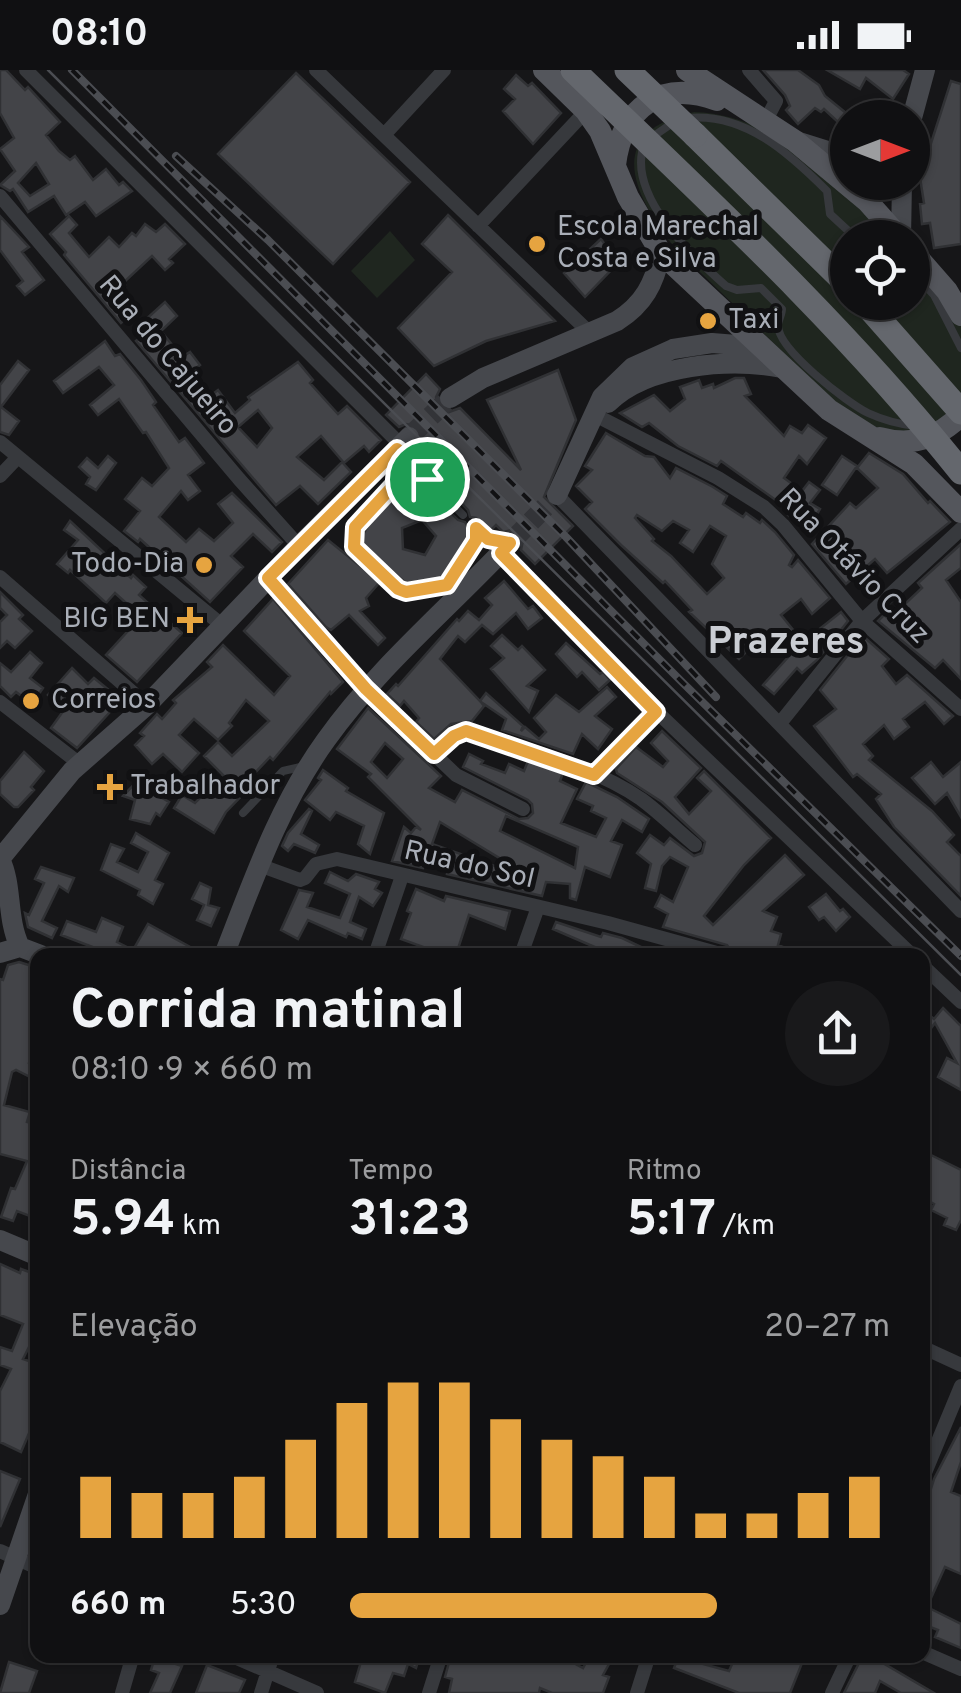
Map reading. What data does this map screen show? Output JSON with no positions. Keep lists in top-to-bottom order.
{
  "streets": {
    "street": ["Rua do Cajueiro", "Rua Otávio Cruz", "Rua do Sol"]
  },
  "districts": ["Prazeres"],
  "places": {
    "other": [
      "Escola Marechal Costa e Silva",
      "Taxi",
      "Todo-Dia",
      "Correios"
    ],
    "health": ["BIG BEN", "Trabalhador"]
  },
  "north": "right",
  "page": {
    "status": "08:10",
    "heading": ["Corrida matinal", "08:10 · 9 × 660 m"],
    "stats": [
      ["Distância", "5.94 km"],
      ["Tempo", "31:23"],
      ["Ritmo", "5:17 /km"]
    ],
    "chart": ["Elevação", "20–27 m"],
    "list": [
      {
        "name": "660 m",
        "note": "5:30"
      }
    ]
  }
}
